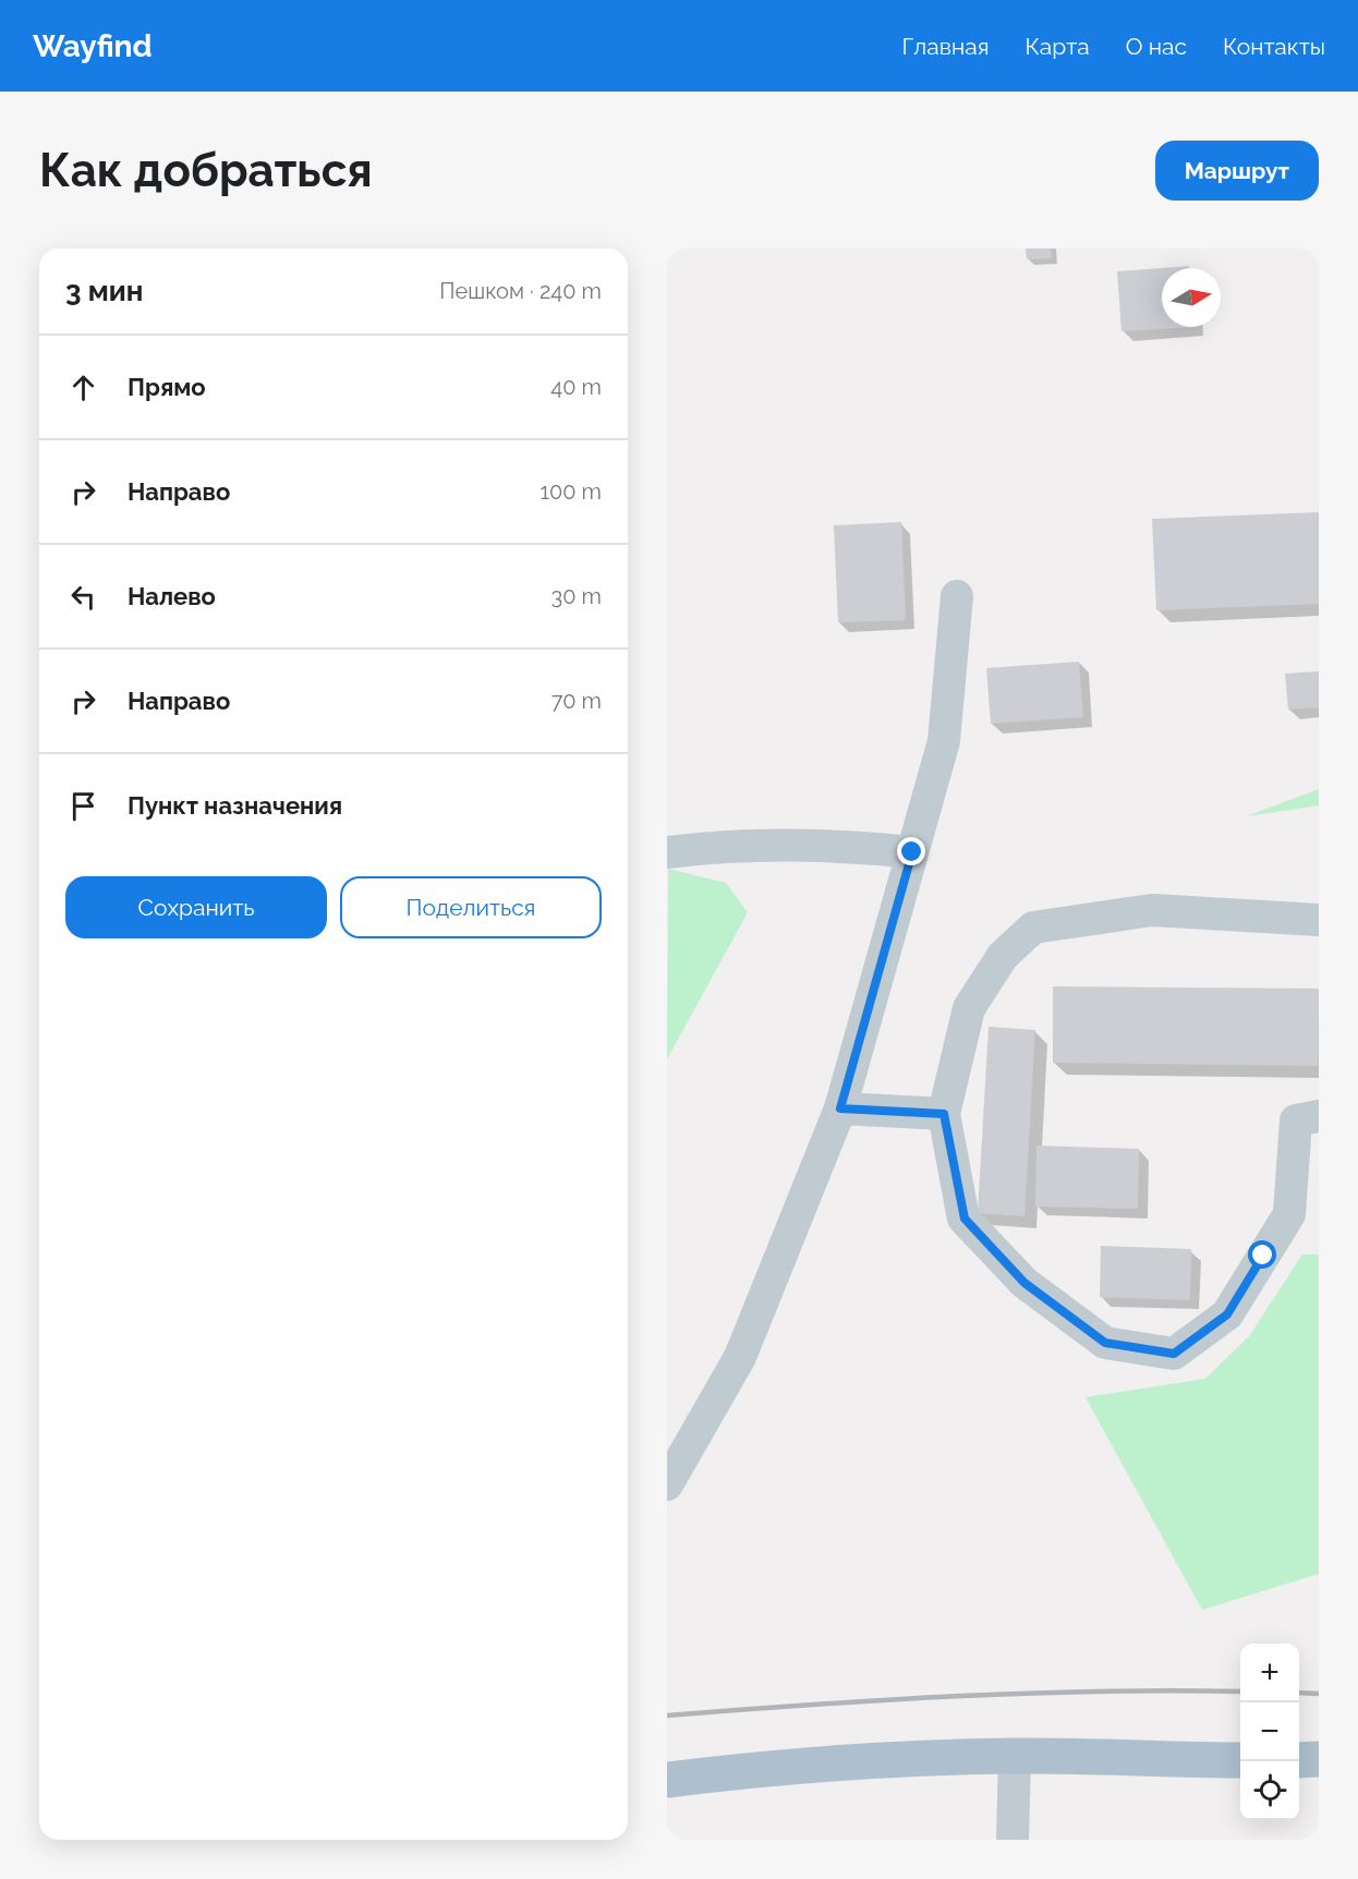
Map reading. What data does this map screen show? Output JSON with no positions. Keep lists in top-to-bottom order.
{
  "north": "right",
  "page": {
    "header": "Wayfind",
    "nav": [
      "Главная",
      "Карта",
      "О нас",
      "Контакты"
    ],
    "buttons": [
      "Маршрут",
      ["Сохранить", "Поделиться"]
    ],
    "title": "Как добраться",
    "heading": ["3 мин", "Пешком · 240 m"],
    "list": [
      ["Прямо", "40 m"],
      ["Направо", "100 m"],
      ["Налево", "30 m"],
      ["Направо", "70 m"],
      "Пункт назначения"
    ],
    "map_buttons": ["+", "−"]
  }
}
